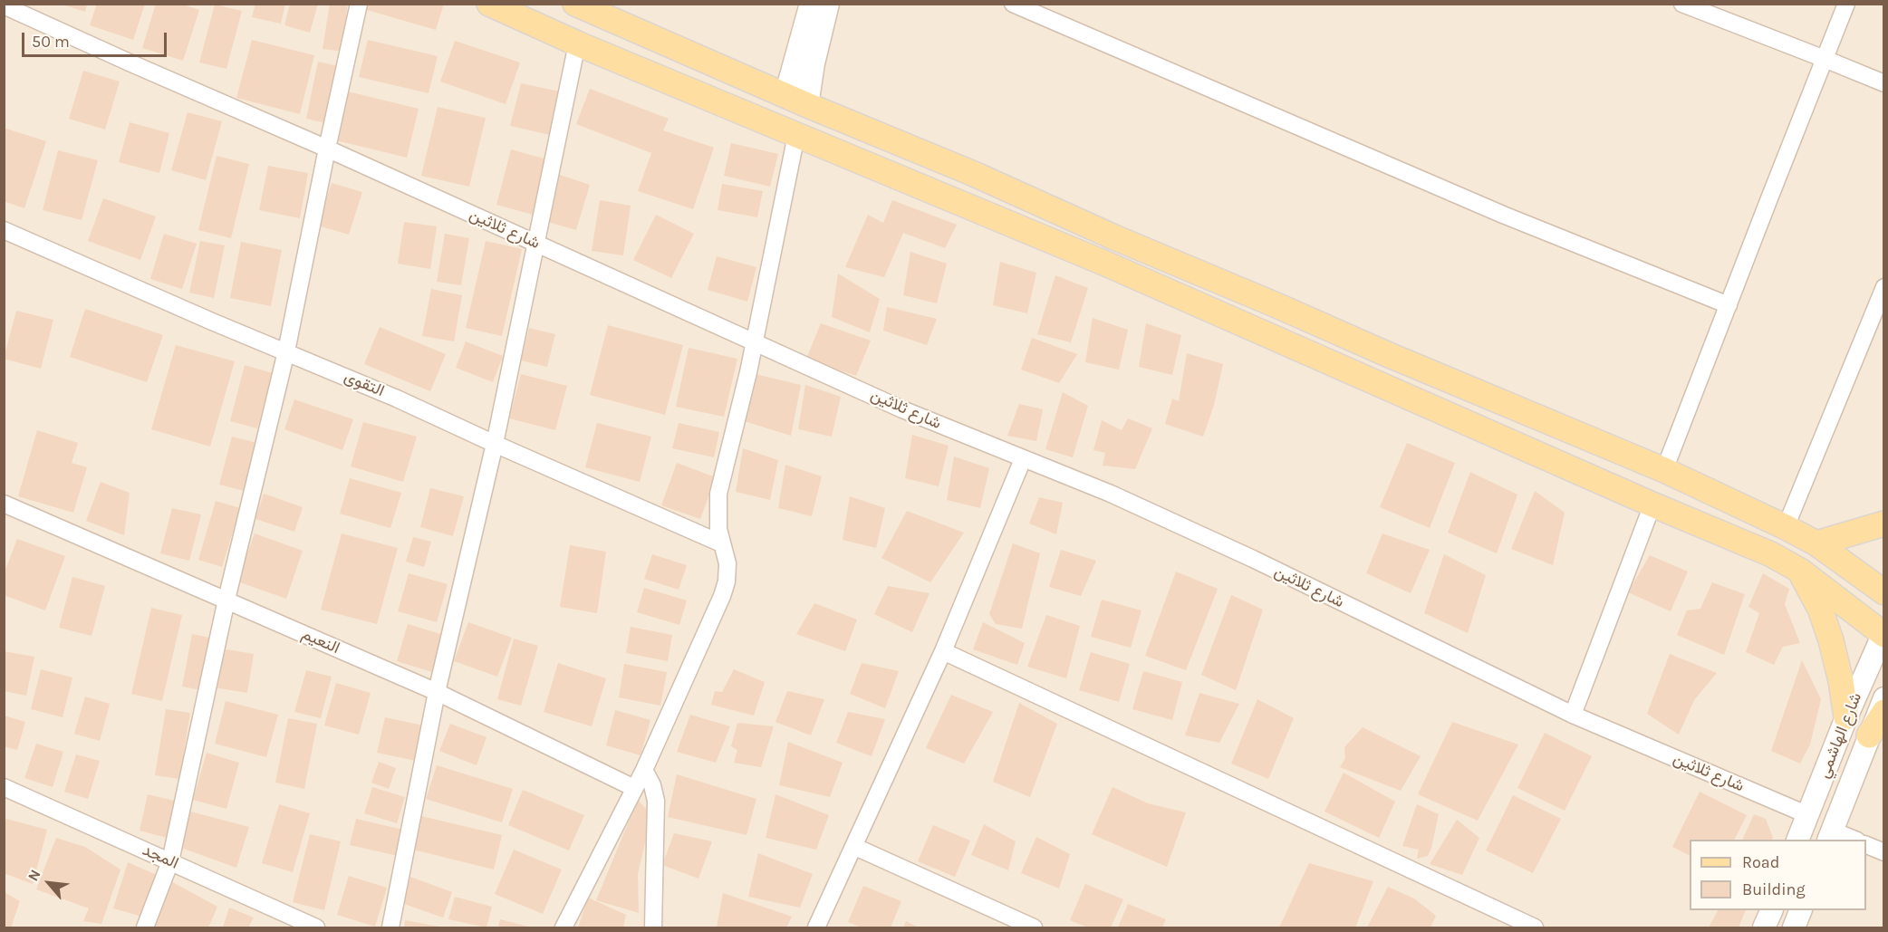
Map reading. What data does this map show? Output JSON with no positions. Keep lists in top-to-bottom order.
{
  "streets": {
    "main road": ["شارع الهاشمي"],
    "street": [
      "شارع ثلاثين",
      "التقوى",
      "النعيم",
      "المجد"
    ]
  },
  "crossings": [
    ["شارع ثلاثين", "شارع الهاشمي"]
  ],
  "legend": ["Road", "Building"],
  "scale_bar": "50 m",
  "north": "top left"
}
